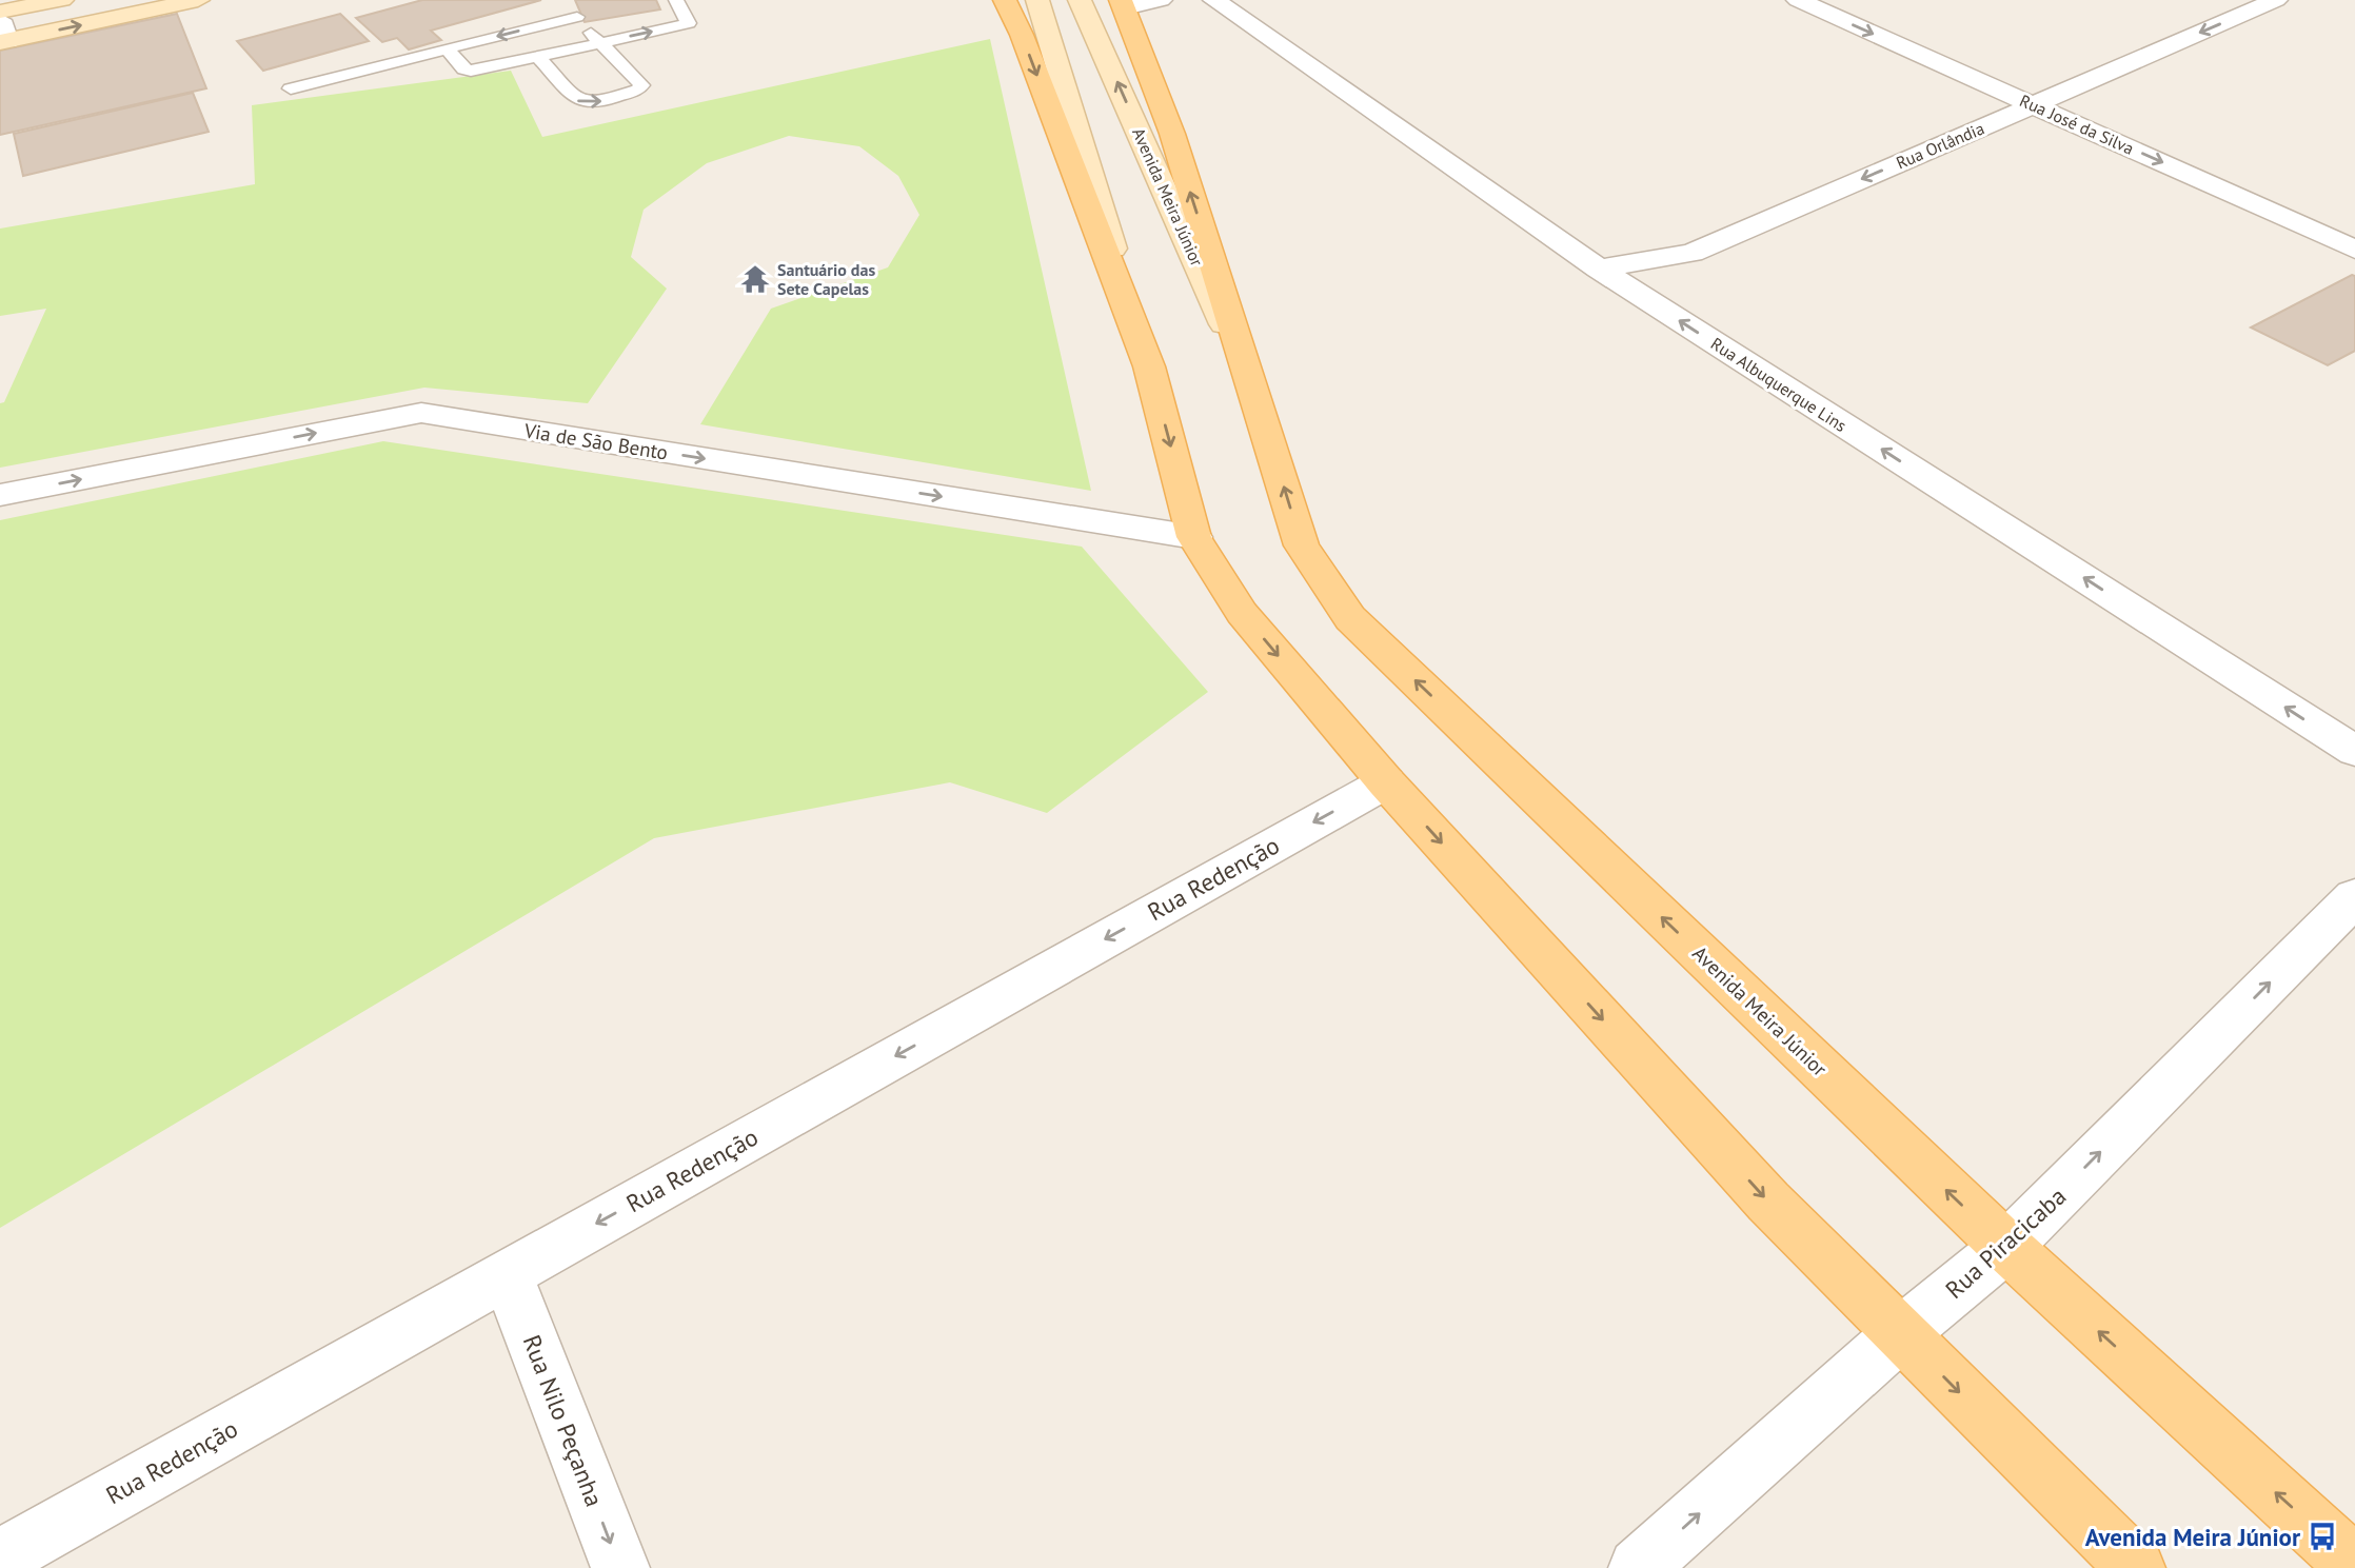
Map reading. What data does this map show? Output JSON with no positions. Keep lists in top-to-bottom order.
{
  "streets": {
    "main road": ["Avenida Meira Júnior"],
    "street": [
      "Rua José da Silva",
      "Rua Orlândia",
      "Rua Albuquerque Lins",
      "Via de São Bento",
      "Rua Redenção",
      "Rua Piracicaba",
      "Rua Nilo Peçanha"
    ]
  },
  "crossings": [
    ["Rua José da Silva", "Rua Orlândia"],
    ["Rua Orlândia", "Rua Albuquerque Lins"],
    ["Avenida Meira Júnior", "Rua Piracicaba"],
    ["Rua Redenção", "Rua Nilo Peçanha"]
  ],
  "one_way": [
    "Rua José da Silva",
    "Rua Orlândia",
    "Rua Albuquerque Lins",
    "Via de São Bento",
    "Rua Redenção",
    "Rua Piracicaba",
    "Rua Nilo Peçanha"
  ],
  "places": {
    "temple": ["Santuário das Sete Capelas"],
    "bus stop": ["Avenida Meira Júnior"]
  }
}
